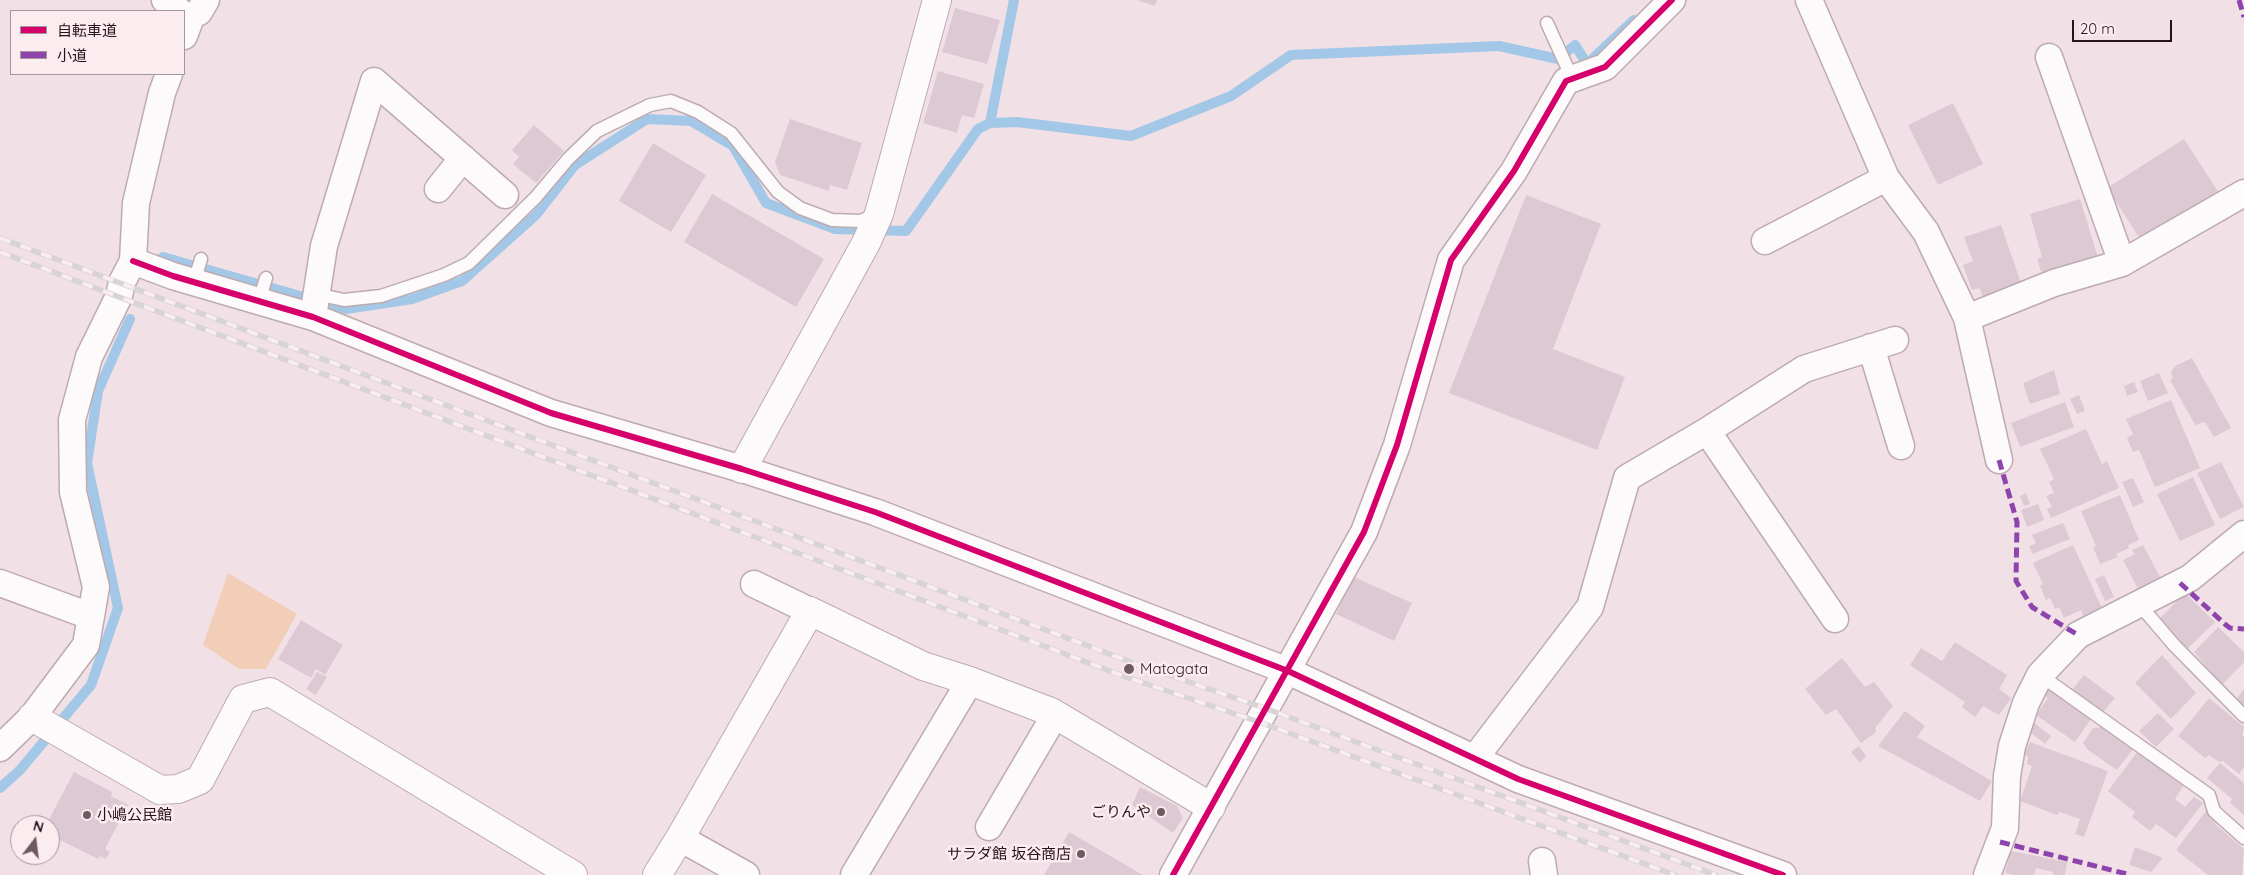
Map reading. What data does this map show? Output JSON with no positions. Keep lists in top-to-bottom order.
{
  "places": [
    "Matogata",
    "ごりんや",
    "小嶋公民館",
    "サラダ館 坂谷商店"
  ],
  "legend": ["自転車道", "小道"],
  "scale_bar": "20 m",
  "north": "top"
}
